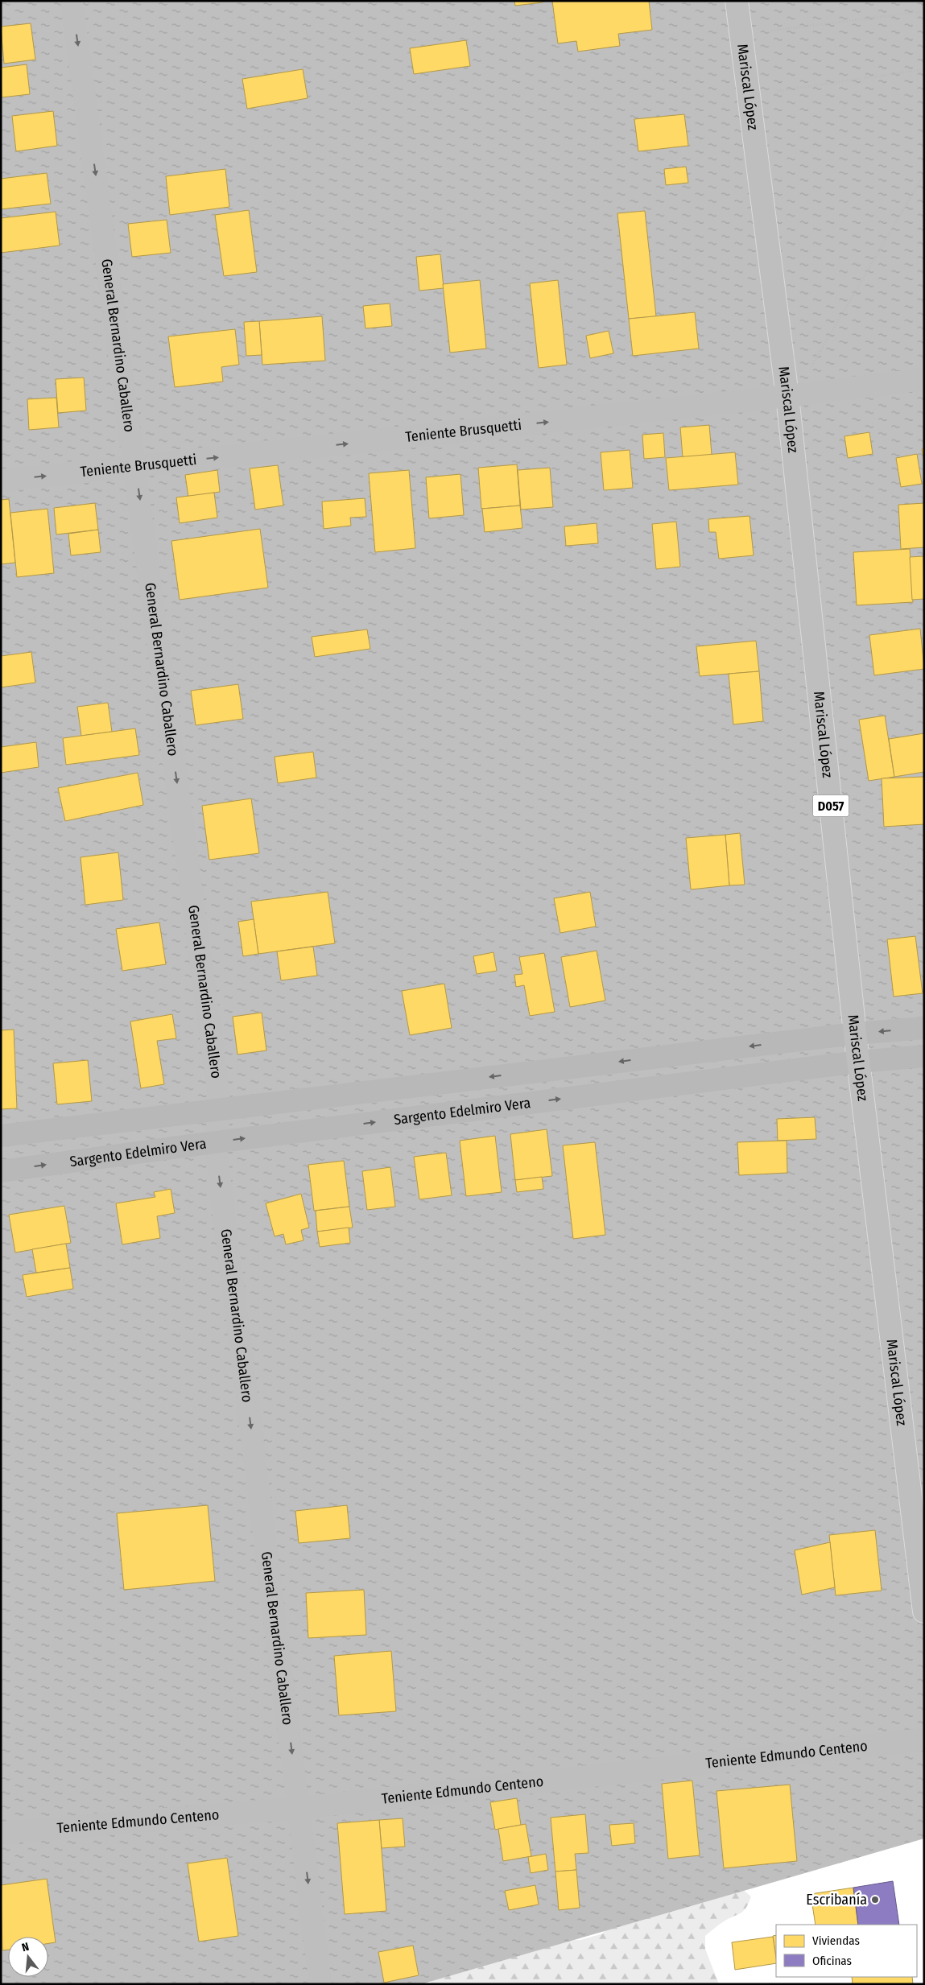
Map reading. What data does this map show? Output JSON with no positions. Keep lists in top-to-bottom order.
{
  "streets": {
    "street": [
      "Mariscal López",
      "General Bernardino Caballero",
      "Teniente Brusquetti",
      "D057",
      "Sargento Edelmiro Vera",
      "Teniente Edmundo Centeno"
    ]
  },
  "crossings": [
    ["Mariscal López", "Teniente Brusquetti"],
    ["Mariscal López", "Sargento Edelmiro Vera"],
    ["General Bernardino Caballero", "Teniente Brusquetti"],
    ["General Bernardino Caballero", "Sargento Edelmiro Vera"],
    ["General Bernardino Caballero", "Teniente Edmundo Centeno"]
  ],
  "one_way": ["General Bernardino Caballero", "Teniente Brusquetti"],
  "places": ["Escribanía"],
  "legend": ["Viviendas", "Oficinas"],
  "north": "top"
}
